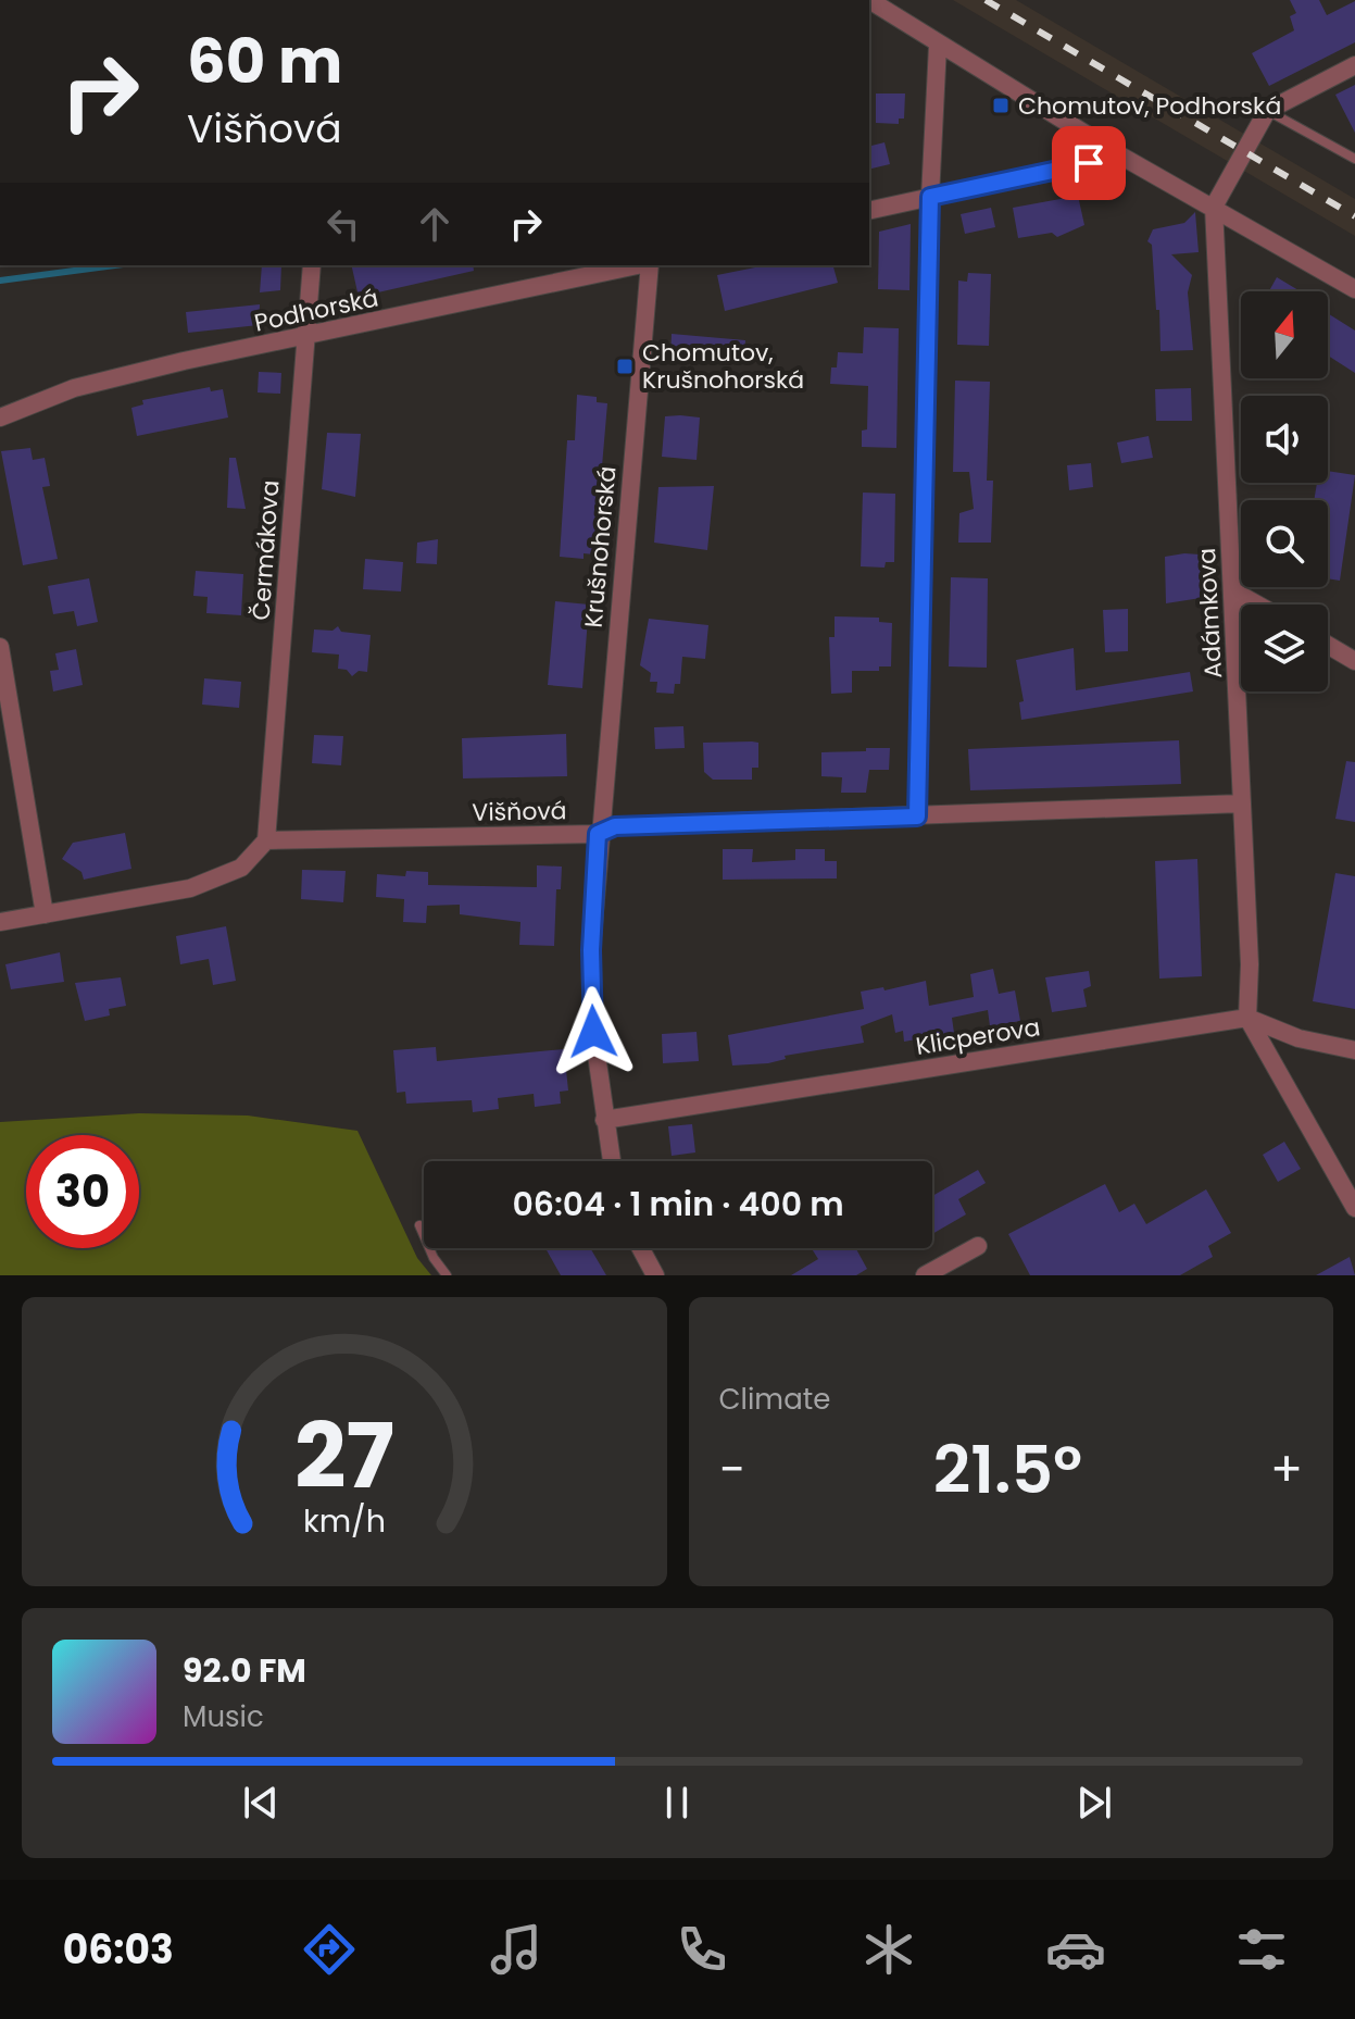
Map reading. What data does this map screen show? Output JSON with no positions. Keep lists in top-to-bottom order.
{
  "streets": {
    "street": [
      "Podhorská",
      "Krušnohorská",
      "Čermákova",
      "Adámkova",
      "Višňová",
      "Klicperova"
    ]
  },
  "crossings": [
    ["Podhorská", "Čermákova"],
    ["Krušnohorská", "Višňová"],
    ["Krušnohorská", "Klicperova"],
    ["Čermákova", "Višňová"],
    ["Adámkova", "Višňová"],
    ["Adámkova", "Klicperova"]
  ],
  "places": {
    "transit": ["Chomutov, Podhorská", "Chomutov, Krušnohorská"]
  },
  "north": "top",
  "page": {
    "turn": ["60 m", "Višňová"],
    "limit": "30",
    "trip": "06:04 · 1 min · 400 m",
    "tile": "Climate",
    "heat": ["−", "21.5°", "+"],
    "song": ["92.0 FM", "Music"],
    "tabs": "06:03",
    "gauge": ["27", "km/h"]
  }
}
